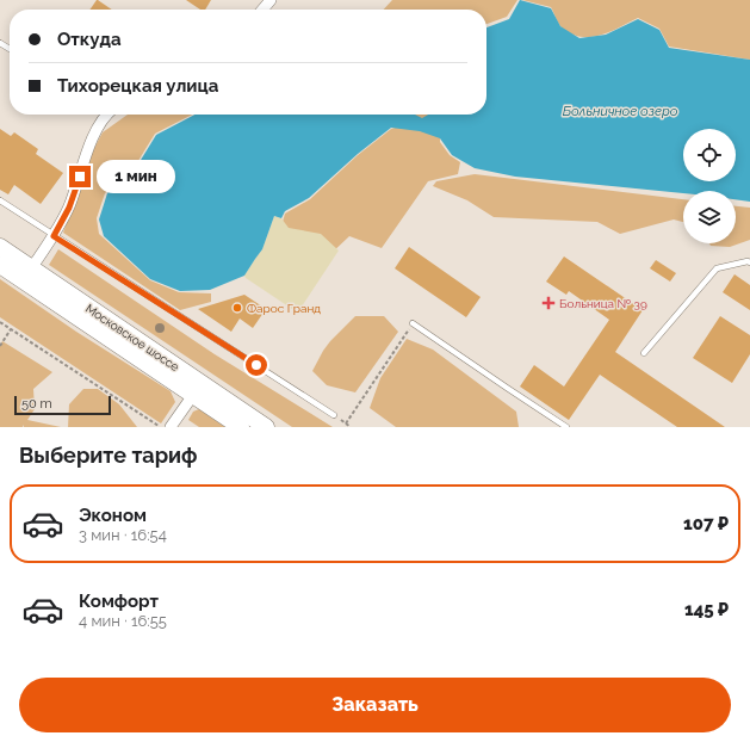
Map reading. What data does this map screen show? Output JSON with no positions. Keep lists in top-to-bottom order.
{
  "streets": {
    "main road": ["Московское шоссе"]
  },
  "water": ["Больничное озеро"],
  "places": {
    "health": ["Больница № 39"],
    "other": ["Фарос Гранд"]
  },
  "scale_bar": "50 m",
  "page": {
    "banner": ["Откуда", "Тихорецкая улица"],
    "bubble": "1 мин",
    "scale": "50 m",
    "heading": "Выберите тариф",
    "list": [
      {
        "name": "Эконом",
        "note": "3 мин · 16:54",
        "value": "107 ₽"
      },
      {
        "name": "Комфорт",
        "note": "4 мин · 16:55",
        "value": "145 ₽"
      }
    ],
    "buttons": "Заказать"
  }
}
